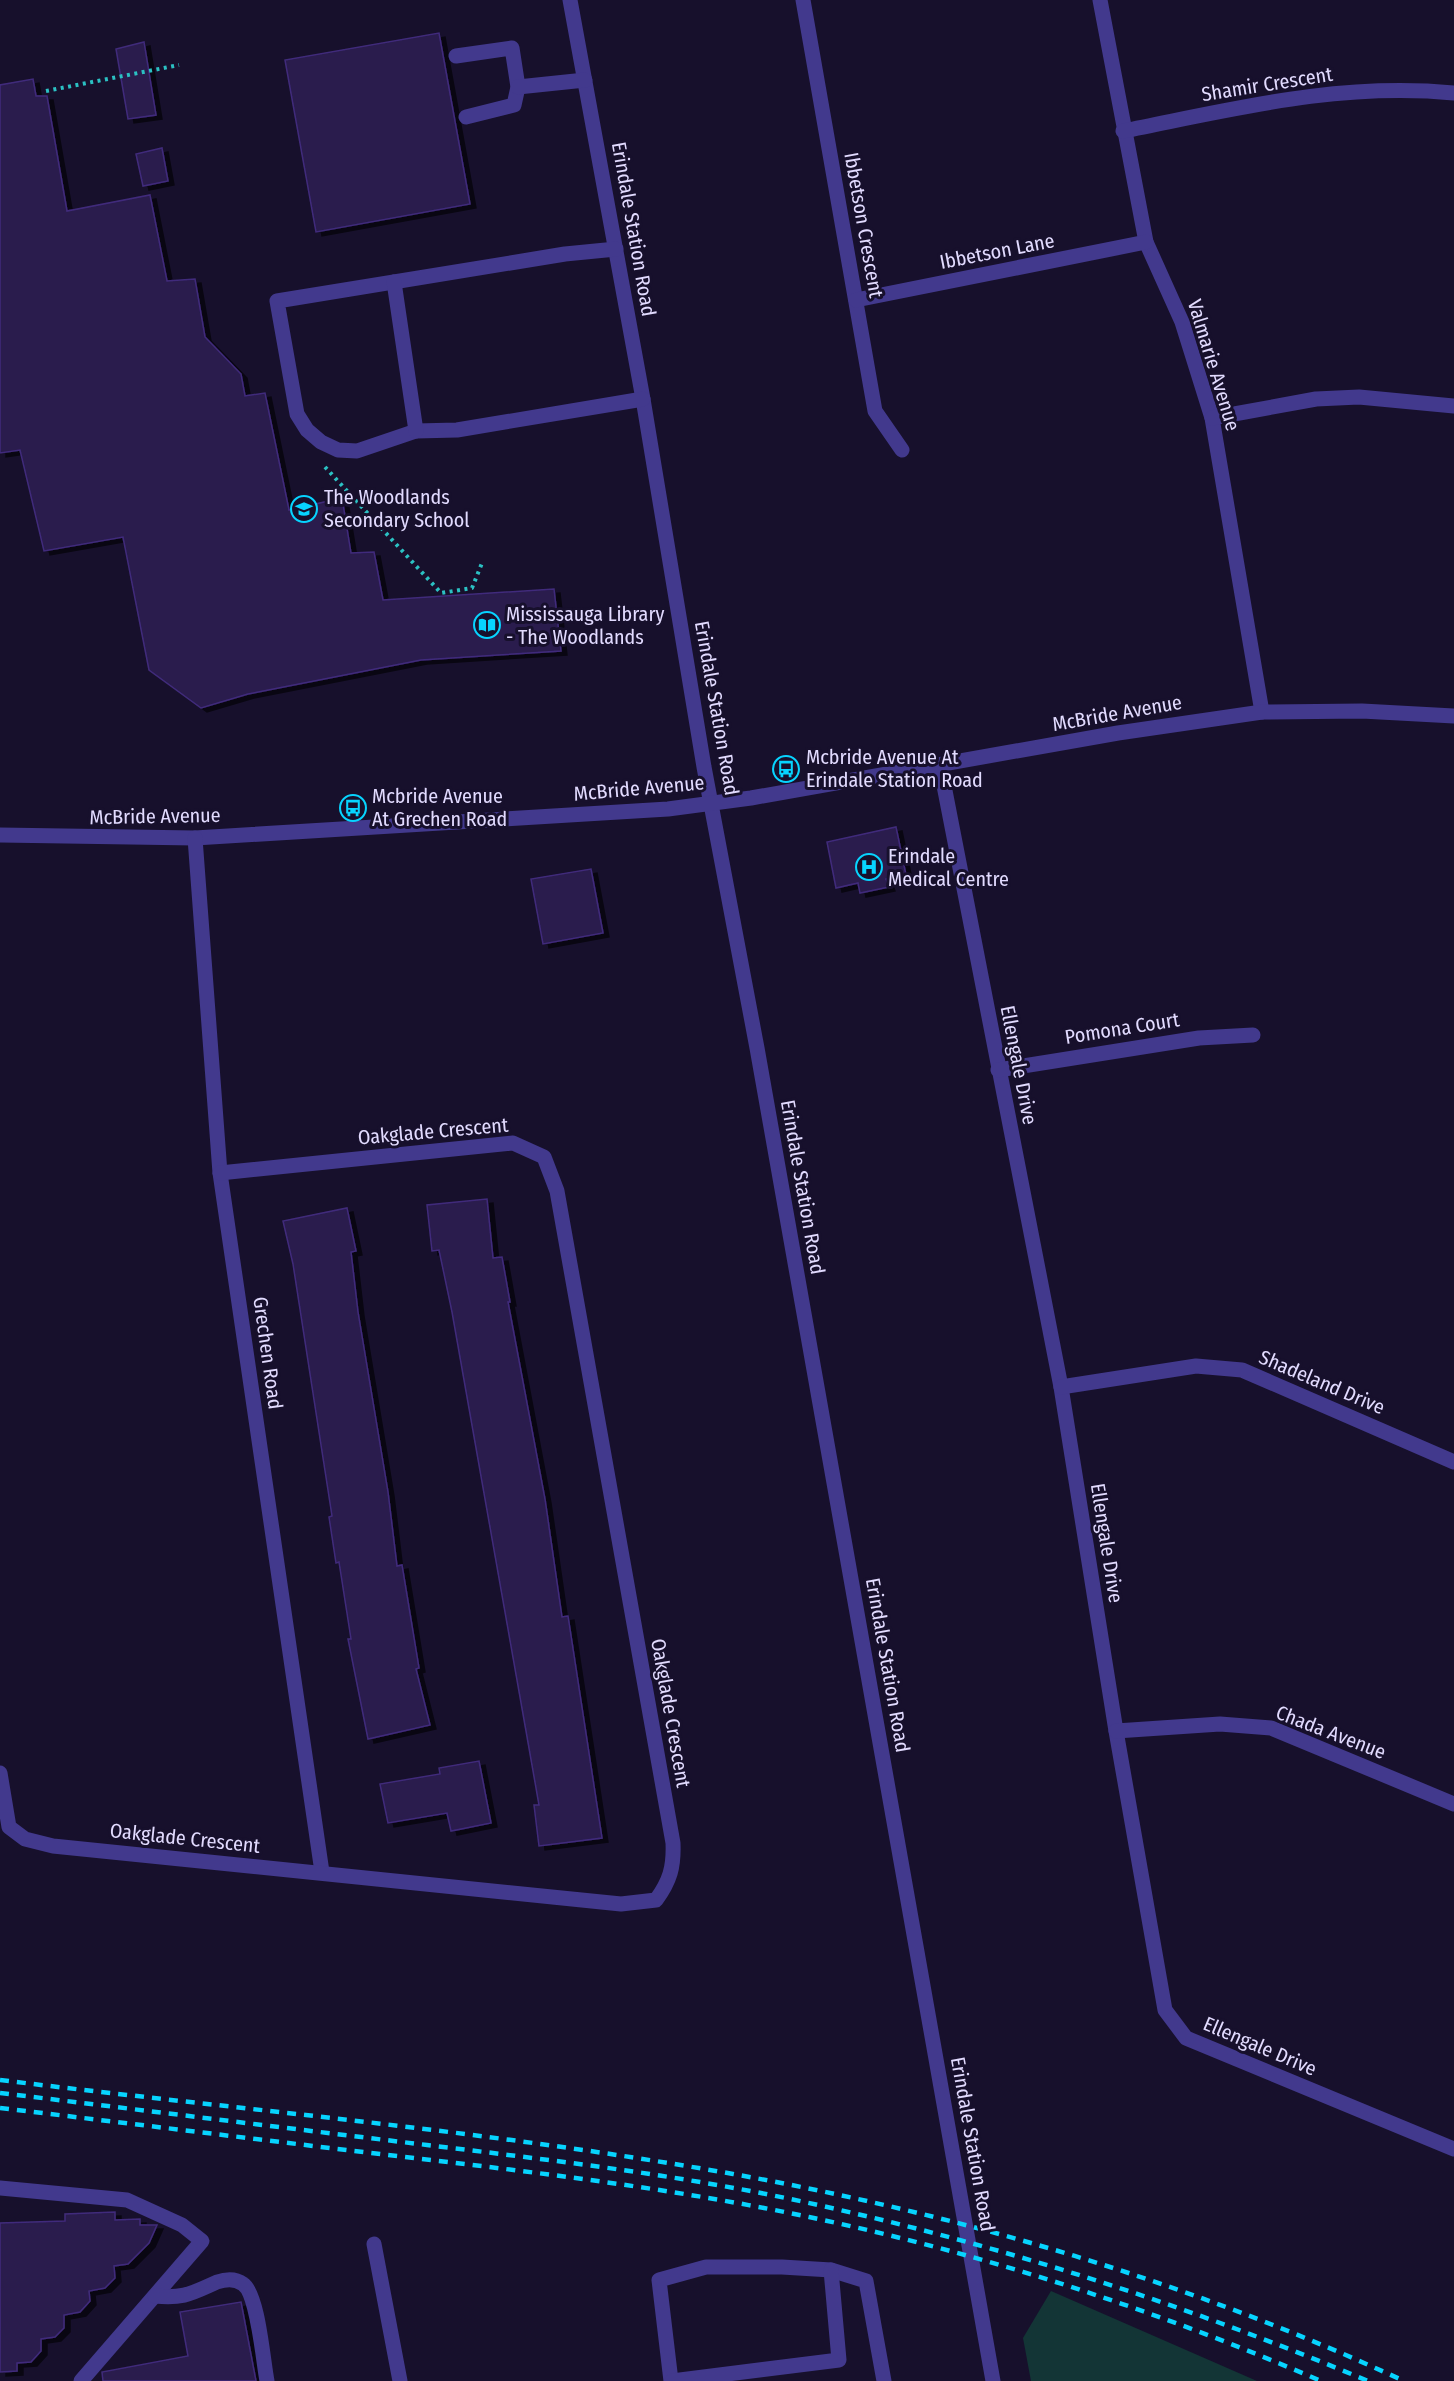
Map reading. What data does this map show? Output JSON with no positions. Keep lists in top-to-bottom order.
{
  "streets": {
    "street": [
      "Shamir Crescent",
      "Ibbetson Crescent",
      "Erindale Station Road",
      "Ibbetson Lane",
      "Valmarie Avenue",
      "McBride Avenue",
      "Pomona Court",
      "Ellengale Drive",
      "Oakglade Crescent",
      "Grechen Road",
      "Shadeland Drive",
      "Chada Avenue"
    ]
  },
  "crossings": [
    ["Shamir Crescent", "Valmarie Avenue"],
    ["Ibbetson Crescent", "Ibbetson Lane"],
    ["Erindale Station Road", "McBride Avenue"],
    ["Ibbetson Lane", "Valmarie Avenue"],
    ["Valmarie Avenue", "McBride Avenue"],
    ["McBride Avenue", "Ellengale Drive"],
    ["McBride Avenue", "Grechen Road"],
    ["Pomona Court", "Ellengale Drive"],
    ["Ellengale Drive", "Shadeland Drive"],
    ["Ellengale Drive", "Chada Avenue"],
    ["Oakglade Crescent", "Grechen Road"]
  ],
  "places": {
    "school or university": ["The Woodlands Secondary School"],
    "library": ["Mississauga Library - The Woodlands"],
    "bus stop": ["Mcbride Avenue At Erindale Station Road", "Mcbride Avenue At Grechen Road"],
    "hospital": ["Erindale Medical Centre"]
  }
}
